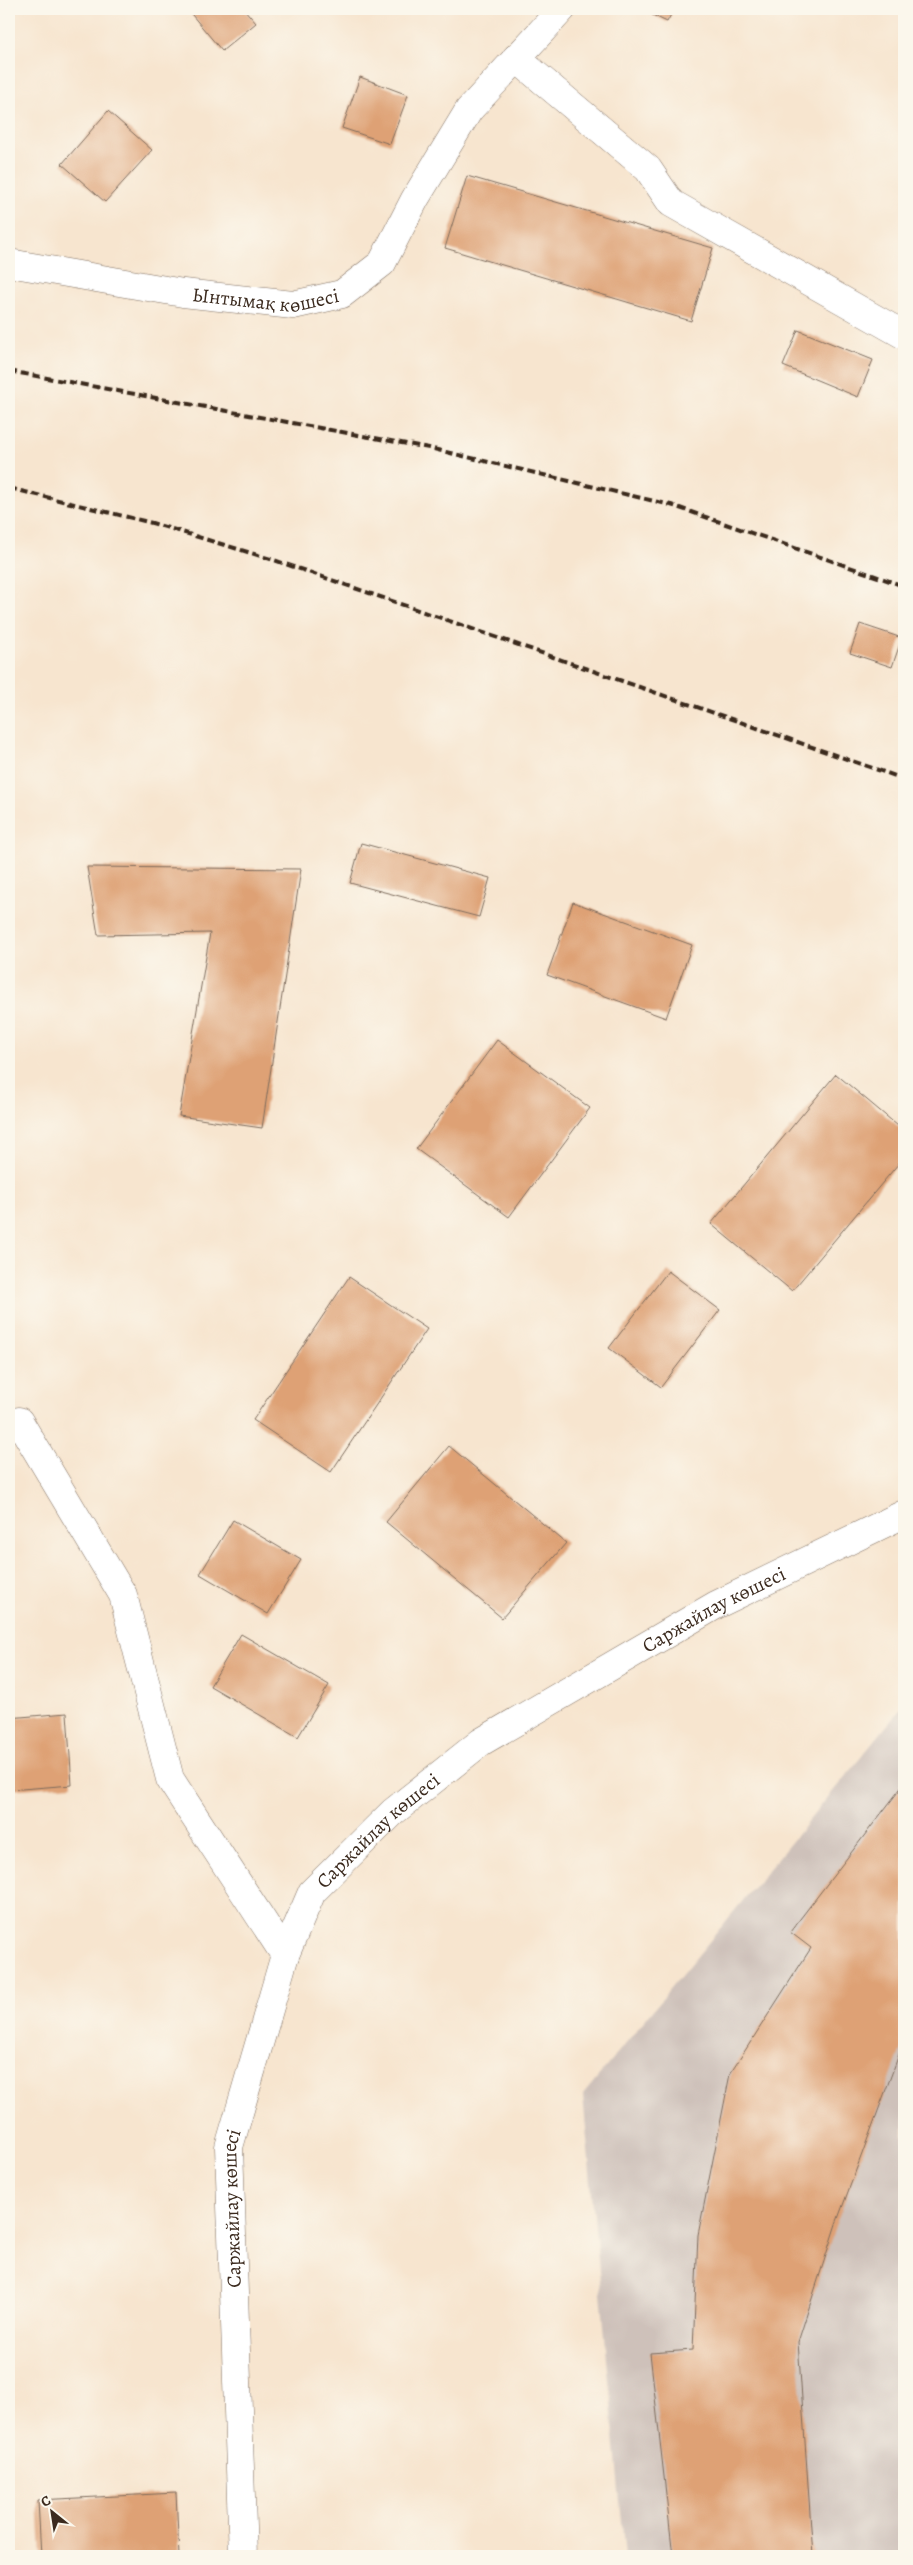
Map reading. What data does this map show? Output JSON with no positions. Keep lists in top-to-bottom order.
{
  "streets": {
    "street": ["Ынтымақ көшесі", "Саржайлау көшесі"]
  },
  "north": "top left"
}
